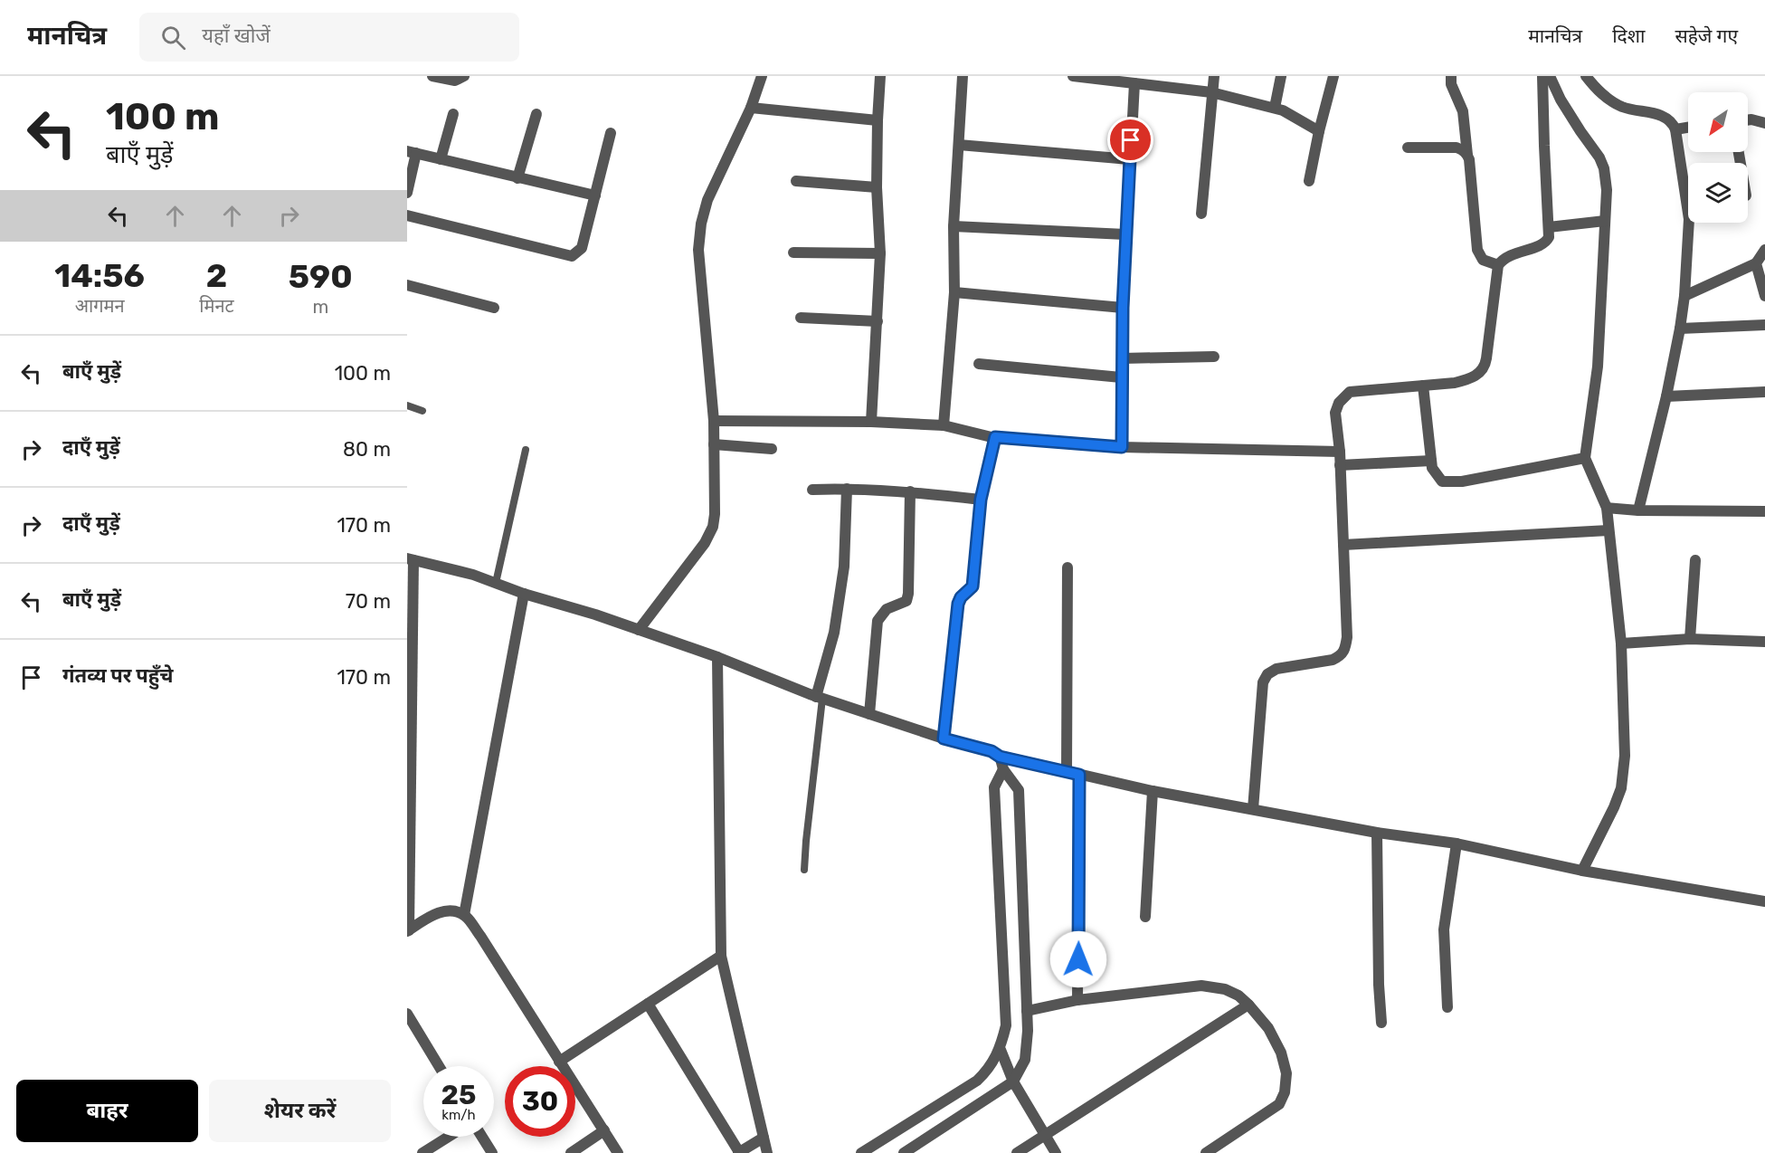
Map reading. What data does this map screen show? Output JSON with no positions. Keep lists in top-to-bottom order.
{
  "north": "bottom left",
  "page": {
    "header": "मानचित्र",
    "search": "यहाँ खोजें",
    "nav": ["मानचित्र", "दिशा", "सहेजे गए"],
    "turn": ["100 m", "बाएँ मुड़ें"],
    "eta": [
      "14:56",
      "आगमन",
      "2",
      "मिनट",
      "590",
      "m"
    ],
    "list": [
      {
        "name": "बाएँ मुड़ें",
        "value": "100 m"
      },
      {
        "name": "दाएँ मुड़ें",
        "value": "80 m"
      },
      {
        "name": "दाएँ मुड़ें",
        "value": "170 m"
      },
      {
        "name": "बाएँ मुड़ें",
        "value": "70 m"
      },
      {
        "name": "गंतव्य पर पहुँचे",
        "value": "170 m"
      }
    ],
    "speed": "25 km/h",
    "limit": "30",
    "buttons": ["बाहर", "शेयर करें"]
  }
}
